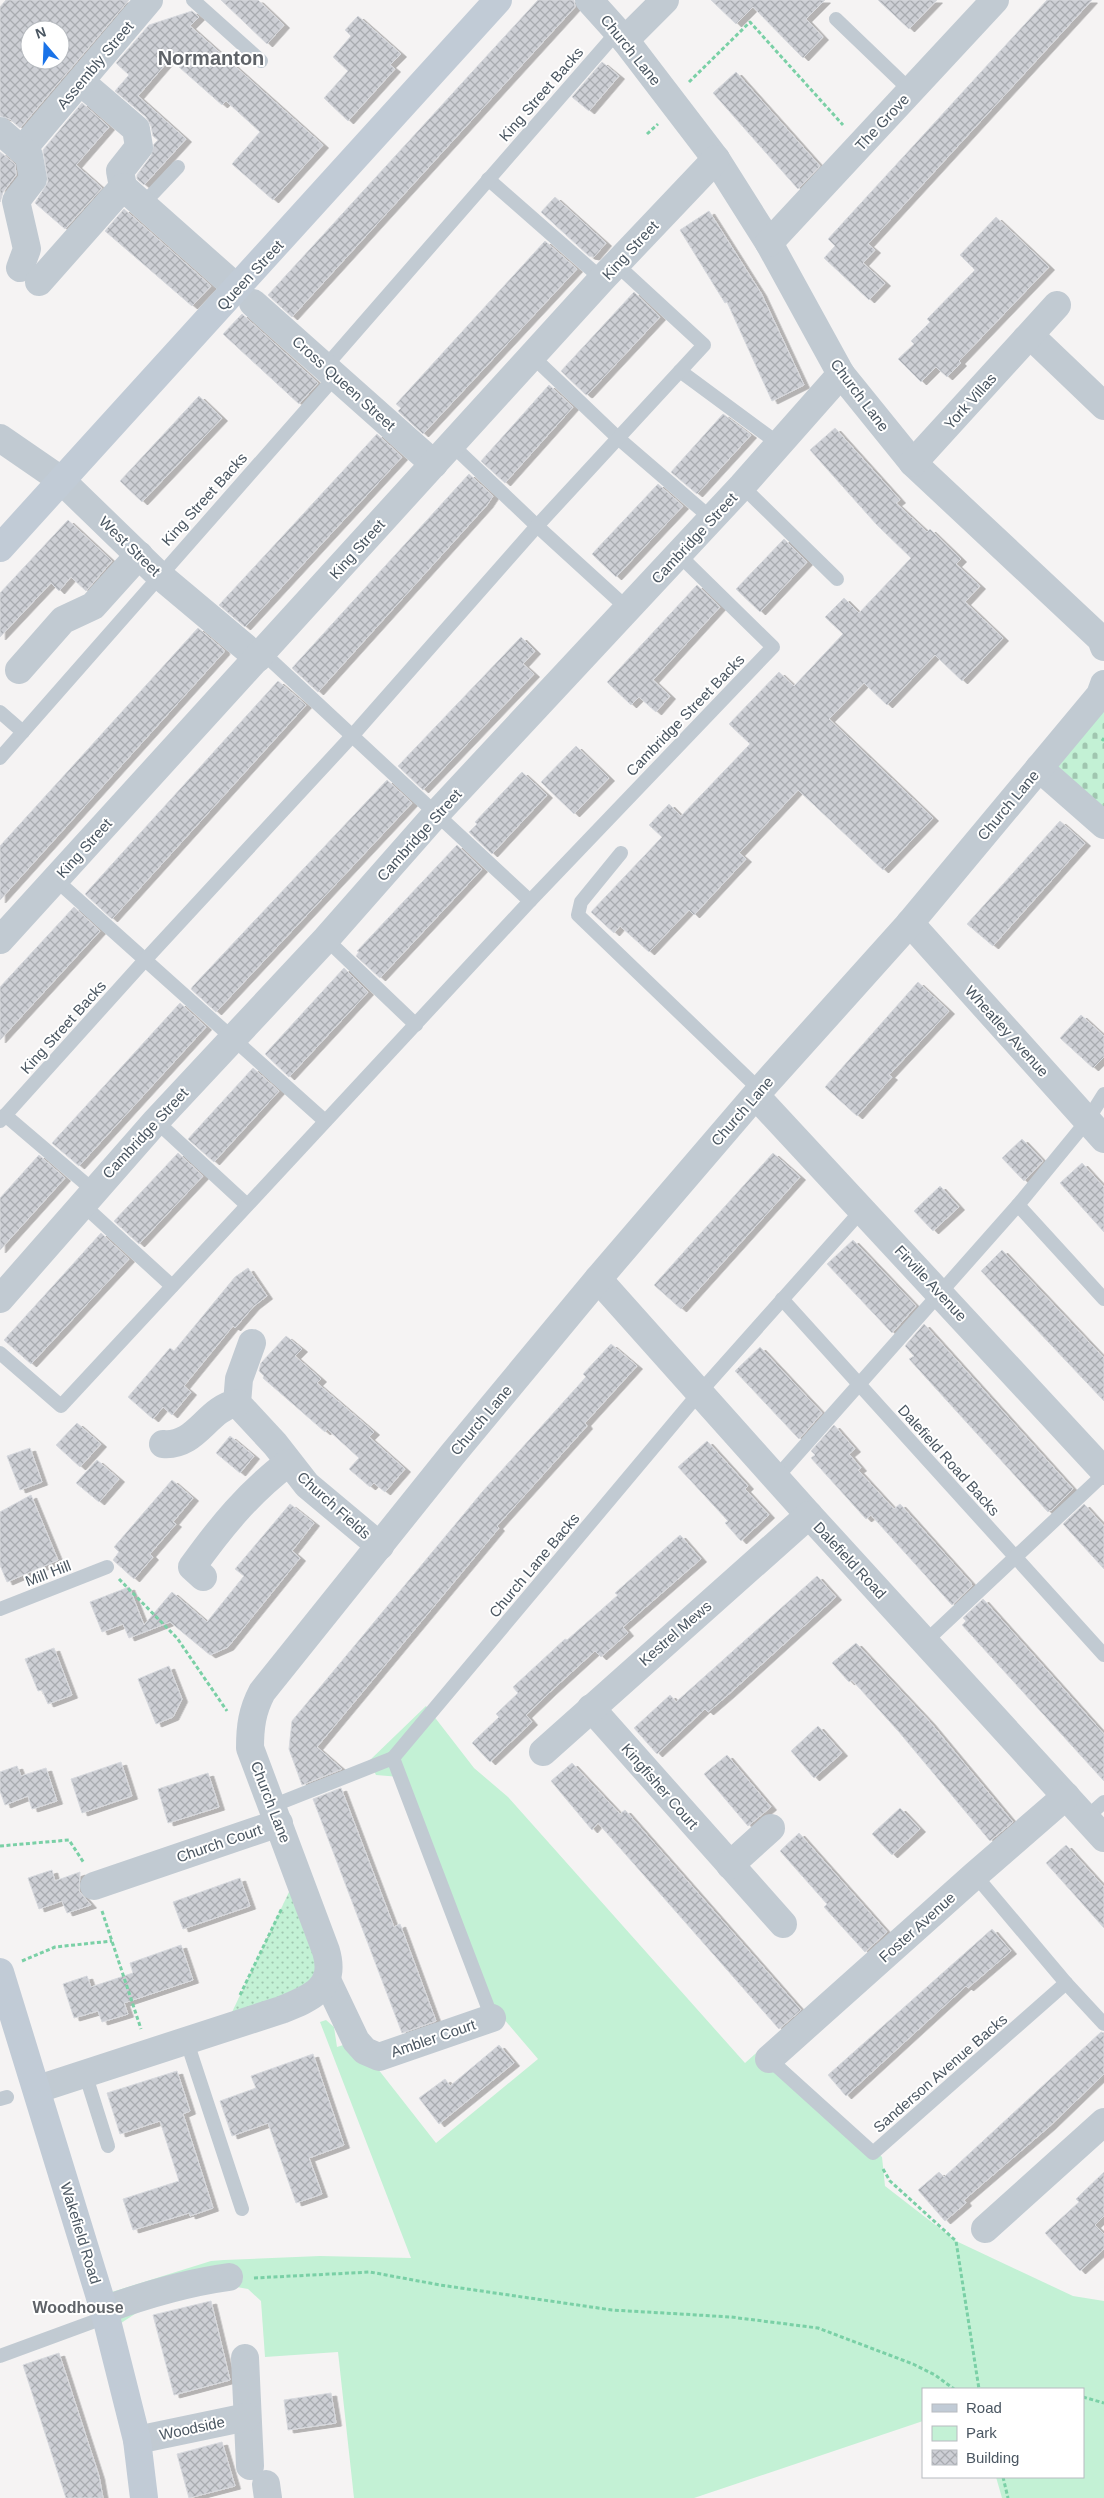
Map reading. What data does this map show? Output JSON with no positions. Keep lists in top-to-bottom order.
{
  "streets": {
    "street": [
      "Church Lane",
      "Assembly Street",
      "The Grove",
      "King Street",
      "Queen Street",
      "Cross Queen Street",
      "York Villas",
      "Cambridge Street",
      "West Street",
      "Wheatley Avenue",
      "Firville Avenue",
      "Church Fields",
      "Dalefield Road",
      "Kestrel Mews",
      "Kingfisher Court",
      "Church Court",
      "Foster Avenue",
      "Ambler Court",
      "Wakefield Road",
      "Woodside"
    ],
    "lane": [
      "King Street Backs",
      "Cambridge Street Backs",
      "Dalefield Road Backs",
      "Church Lane Backs",
      "Mill Hill",
      "Sanderson Avenue Backs"
    ]
  },
  "crossings": [
    ["Church Lane", "King Street Backs"],
    ["Church Lane", "The Grove"],
    ["Church Lane", "King Street"],
    ["Church Lane", "York Villas"],
    ["Church Lane", "Cambridge Street"],
    ["Church Lane", "Wheatley Avenue"],
    ["Church Lane", "Firville Avenue"],
    ["Church Lane", "Church Fields"],
    ["Church Lane", "Dalefield Road"],
    ["Church Lane", "Church Lane Backs"],
    ["Church Lane", "Church Court"],
    ["Church Lane", "Ambler Court"],
    ["King Street Backs", "King Street"],
    ["King Street Backs", "Cross Queen Street"],
    ["King Street Backs", "Cambridge Street"],
    ["King Street Backs", "West Street"],
    ["King Street", "Cross Queen Street"],
    ["King Street", "West Street"],
    ["Queen Street", "Cross Queen Street"],
    ["Queen Street", "West Street"],
    ["Cambridge Street", "Cambridge Street Backs"],
    ["Dalefield Road", "Church Lane Backs"],
    ["Dalefield Road", "Kestrel Mews"],
    ["Dalefield Road", "Foster Avenue"],
    ["Church Lane Backs", "Church Court"],
    ["Kestrel Mews", "Kingfisher Court"],
    ["Foster Avenue", "Sanderson Avenue Backs"],
    ["Wakefield Road", "Woodside"]
  ],
  "districts": ["Normanton", "Woodhouse"],
  "legend": ["Road", "Park", "Building"],
  "north": "top"
}
